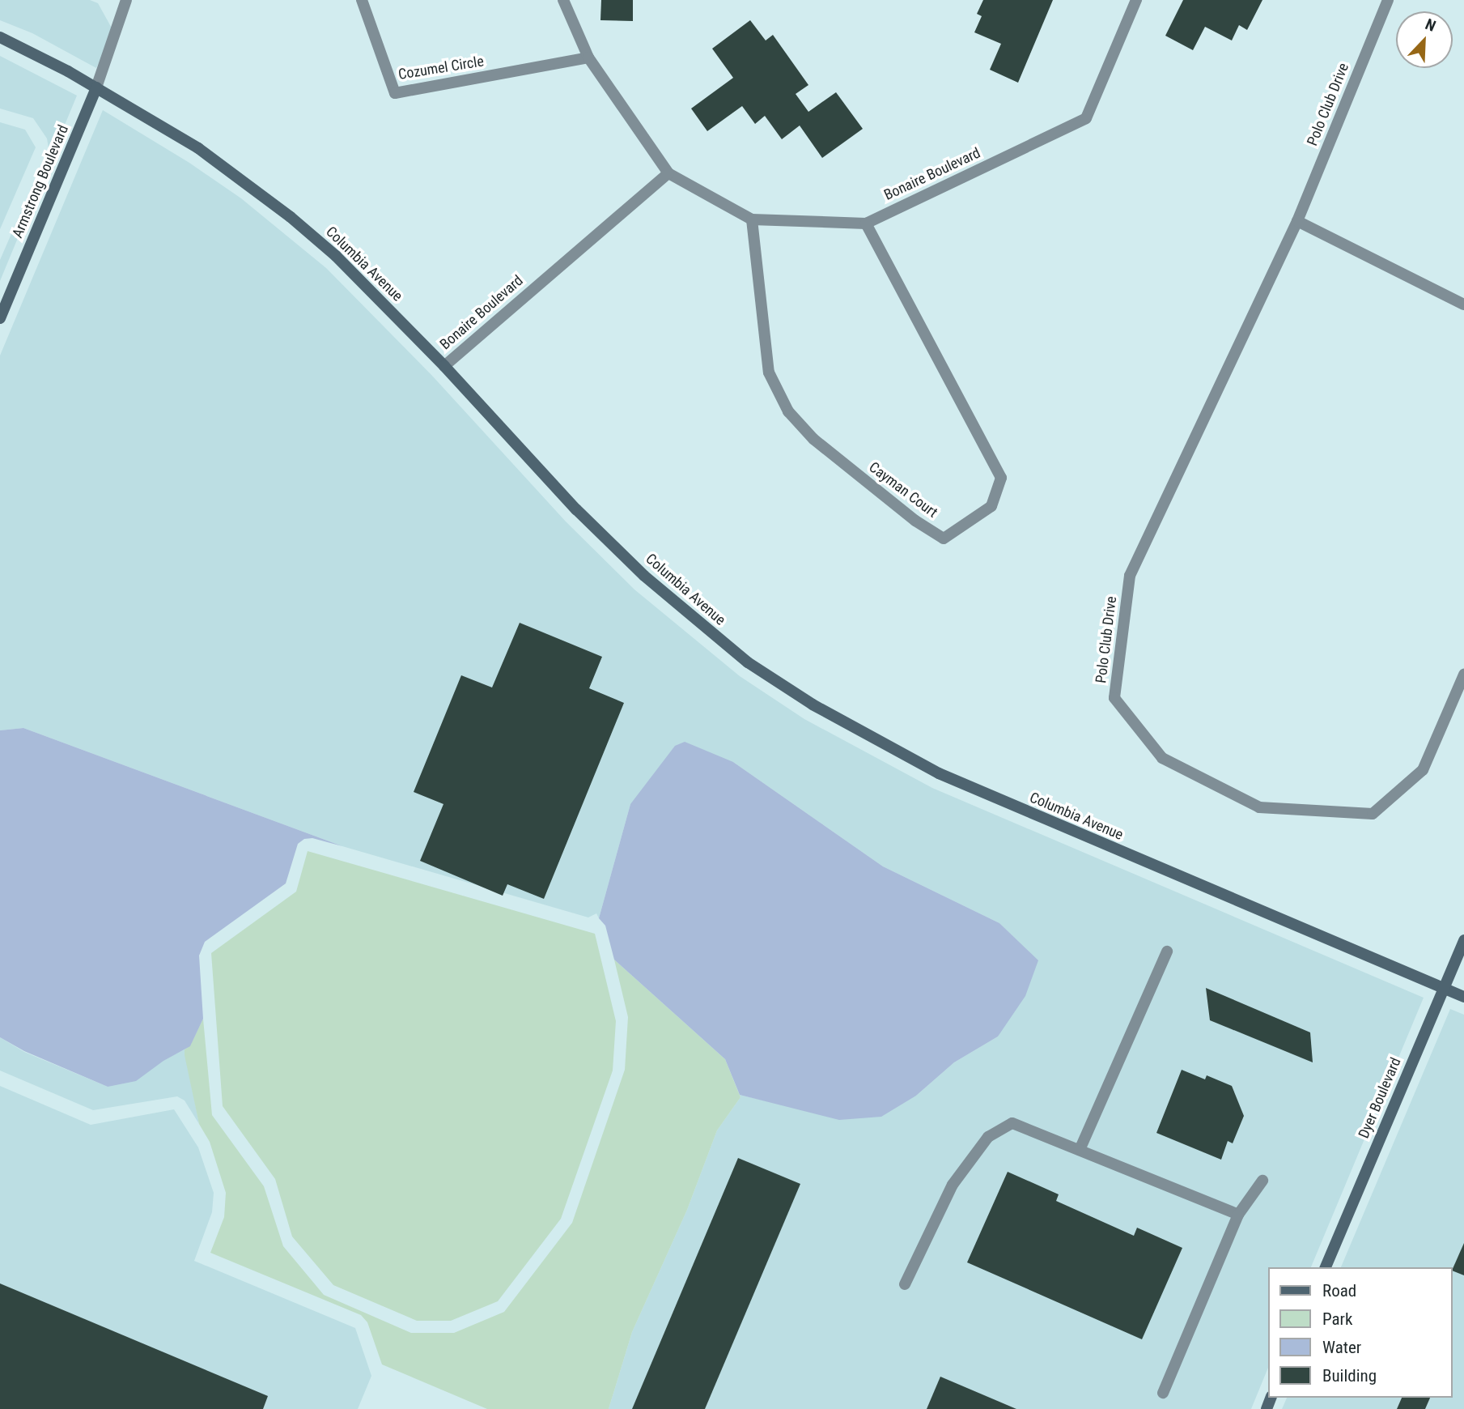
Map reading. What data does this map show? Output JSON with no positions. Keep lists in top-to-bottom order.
{
  "streets": {
    "street": [
      "Cozumel Circle",
      "Polo Club Drive",
      "Bonaire Boulevard",
      "Armstrong Boulevard",
      "Columbia Avenue",
      "Cayman Court",
      "Dyer Boulevard"
    ]
  },
  "crossings": [
    ["Cozumel Circle", "Bonaire Boulevard"],
    ["Bonaire Boulevard", "Columbia Avenue"],
    ["Bonaire Boulevard", "Cayman Court"],
    ["Armstrong Boulevard", "Columbia Avenue"],
    ["Columbia Avenue", "Dyer Boulevard"]
  ],
  "legend": [
    "Road",
    "Park",
    "Water",
    "Building"
  ],
  "north": "top right"
}
